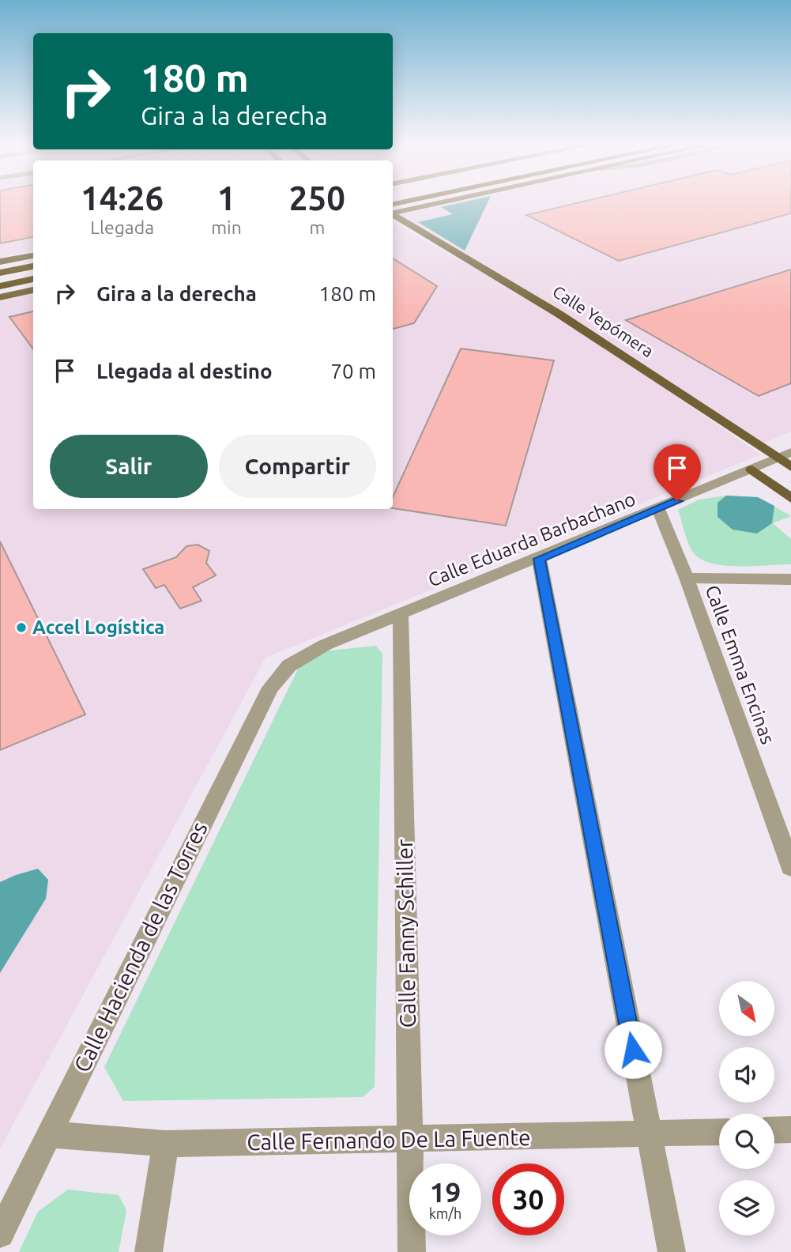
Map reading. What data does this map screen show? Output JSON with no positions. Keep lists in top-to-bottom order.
{
  "streets": {
    "main road": ["Calle Yepómera"],
    "street": [
      "Calle Eduarda Barbachano",
      "Calle Emma Encinas",
      "Calle Fanny Schiller",
      "Calle Hacienda de las Torres",
      "Calle Fernando De La Fuente"
    ]
  },
  "crossings": [
    ["Calle Yepómera", "Calle Eduarda Barbachano"],
    ["Calle Eduarda Barbachano", "Calle Emma Encinas"],
    ["Calle Eduarda Barbachano", "Calle Fanny Schiller"],
    ["Calle Eduarda Barbachano", "Calle Hacienda de las Torres"],
    ["Calle Fanny Schiller", "Calle Fernando De La Fuente"],
    ["Calle Hacienda de las Torres", "Calle Fernando De La Fuente"]
  ],
  "places": ["Accel Logística"],
  "north": "bottom right",
  "page": {
    "turn": ["180 m", "Gira a la derecha"],
    "eta": [
      "14:26",
      "Llegada",
      "1",
      "min",
      "250",
      "m"
    ],
    "list": [
      {
        "name": "Gira a la derecha",
        "value": "180 m"
      },
      {
        "name": "Llegada al destino",
        "value": "70 m"
      }
    ],
    "buttons": ["Salir", "Compartir"],
    "speed": "19 km/h",
    "limit": "30"
  }
}
